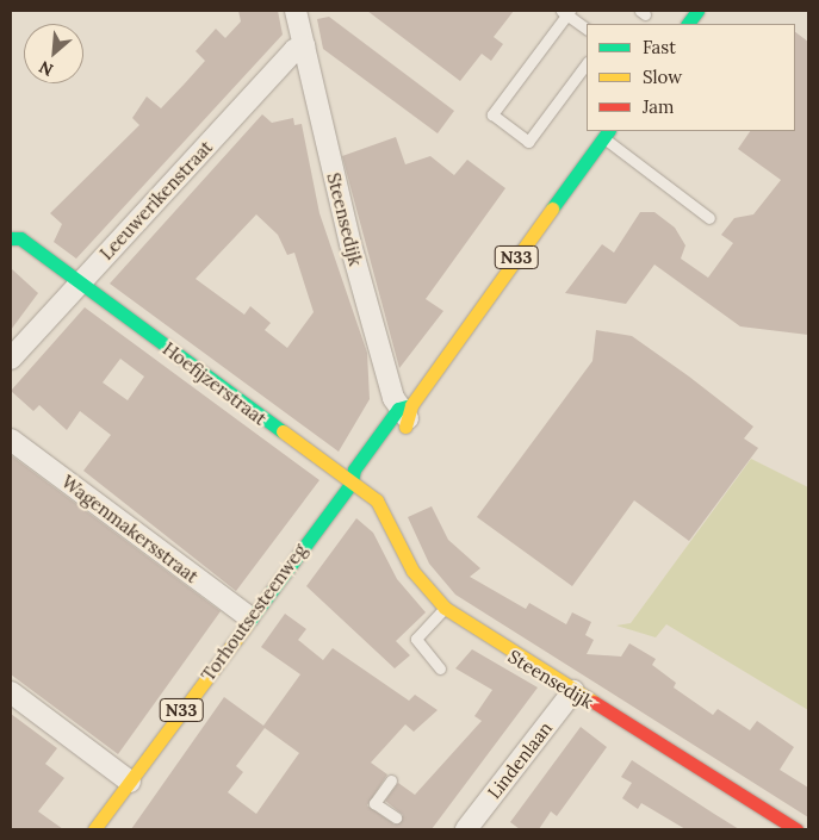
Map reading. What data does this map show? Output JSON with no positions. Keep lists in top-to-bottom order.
{
  "streets": {
    "street": [
      "Leeuwerikenstraat",
      "Steensedijk",
      "N33",
      "Hoefijzerstraat",
      "Wagenmakersstraat",
      "Torhoutsesteenweg",
      "Lindenlaan"
    ]
  },
  "crossings": [
    ["Leeuwerikenstraat", "Steensedijk"],
    ["Leeuwerikenstraat", "Hoefijzerstraat"],
    ["Steensedijk", "Hoefijzerstraat"],
    ["Steensedijk", "Torhoutsesteenweg"],
    ["Steensedijk", "Lindenlaan"],
    ["Hoefijzerstraat", "Torhoutsesteenweg"],
    ["Wagenmakersstraat", "Torhoutsesteenweg"]
  ],
  "legend": ["Fast", "Slow", "Jam"],
  "north": "bottom left"
}
